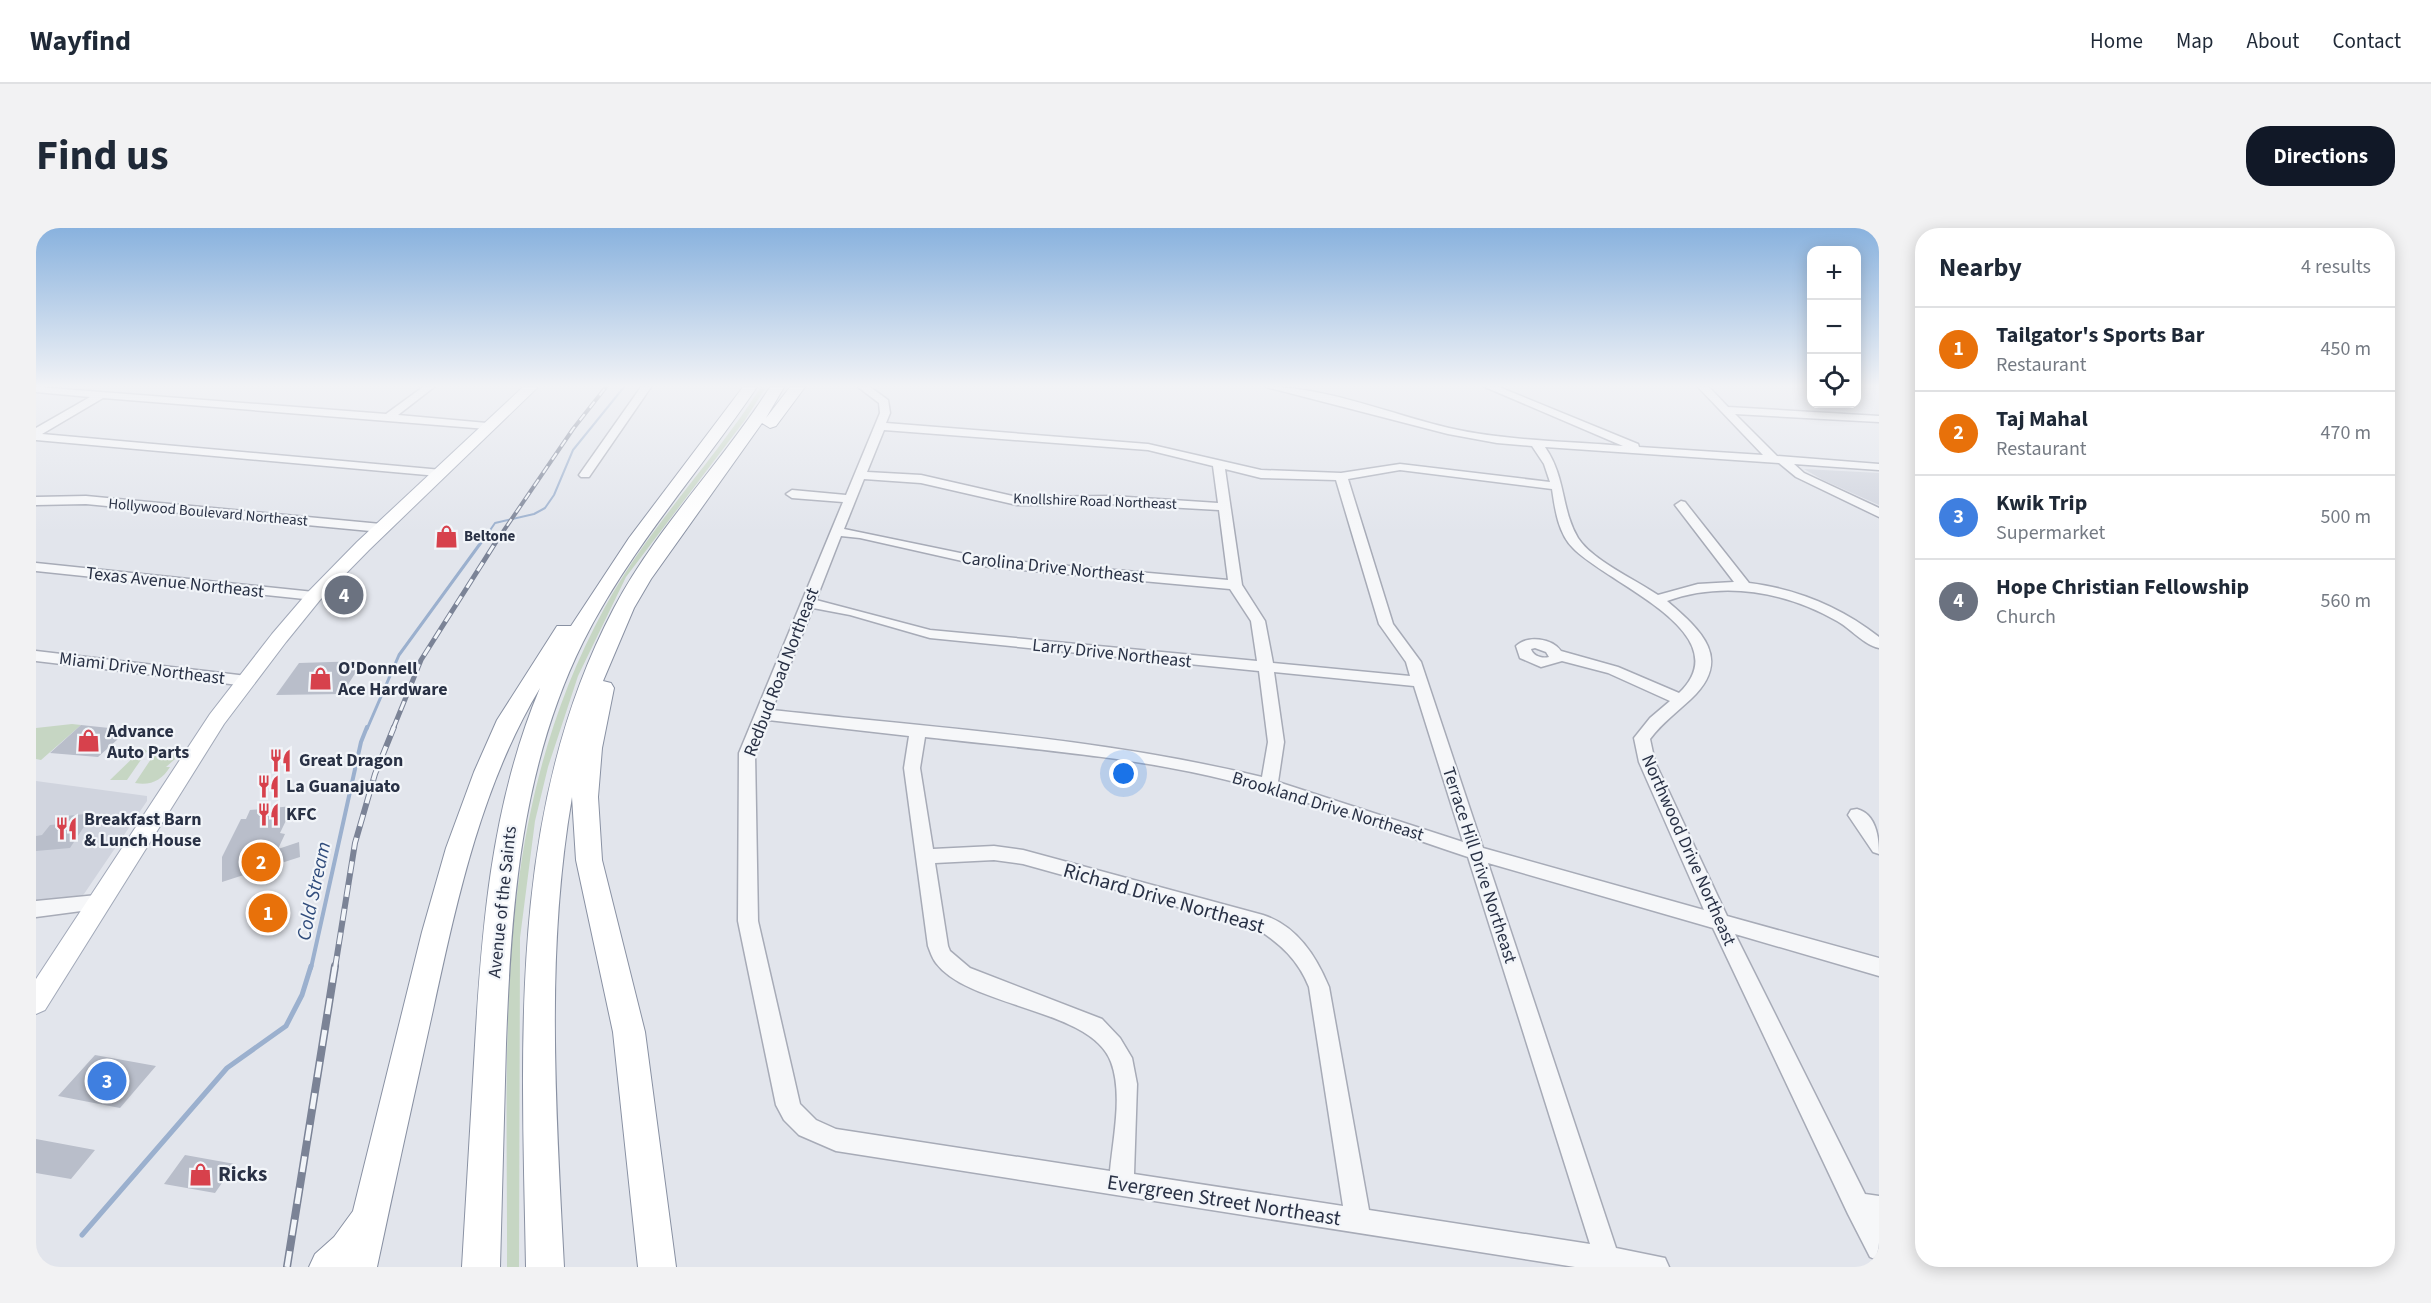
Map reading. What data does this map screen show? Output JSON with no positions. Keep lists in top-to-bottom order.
{
  "streets": {
    "highway": ["Avenue of the Saints"],
    "street": [
      "Knollshire Road Northeast",
      "Hollywood Boulevard Northeast",
      "Carolina Drive Northeast",
      "Texas Avenue Northeast",
      "Larry Drive Northeast",
      "Miami Drive Northeast",
      "Redbud Road Northeast",
      "Brookland Drive Northeast",
      "Northwood Drive Northeast",
      "Terrace Hill Drive Northeast",
      "Richard Drive Northeast",
      "Evergreen Street Northeast"
    ]
  },
  "crossings": [
    ["Knollshire Road Northeast", "Redbud Road Northeast"],
    ["Carolina Drive Northeast", "Redbud Road Northeast"],
    ["Larry Drive Northeast", "Redbud Road Northeast"],
    ["Larry Drive Northeast", "Terrace Hill Drive Northeast"],
    ["Redbud Road Northeast", "Brookland Drive Northeast"],
    ["Redbud Road Northeast", "Evergreen Street Northeast"],
    ["Brookland Drive Northeast", "Northwood Drive Northeast"],
    ["Brookland Drive Northeast", "Terrace Hill Drive Northeast"],
    ["Terrace Hill Drive Northeast", "Evergreen Street Northeast"],
    ["Richard Drive Northeast", "Evergreen Street Northeast"]
  ],
  "water": ["Cold Stream"],
  "places": {
    "shop": [
      "Beltone",
      "O'Donnell Ace Hardware",
      "Advance Auto Parts",
      "Ricks"
    ],
    "restaurant": [
      "Great Dragon",
      "La Guanajuato",
      "KFC",
      "Breakfast Barn & Lunch House"
    ]
  },
  "page": {
    "header": "Wayfind",
    "nav": [
      "Home",
      "Map",
      "About",
      "Contact"
    ],
    "title": "Find us",
    "buttons": "Directions",
    "heading": ["Nearby", "4 results"],
    "map_buttons": ["+", "−"],
    "list": [
      {
        "mark": "1",
        "name": "Tailgator's Sports Bar",
        "note": "Restaurant",
        "value": "450 m"
      },
      {
        "mark": "2",
        "name": "Taj Mahal",
        "note": "Restaurant",
        "value": "470 m"
      },
      {
        "mark": "3",
        "name": "Kwik Trip",
        "note": "Supermarket",
        "value": "500 m"
      },
      {
        "mark": "4",
        "name": "Hope Christian Fellowship",
        "note": "Church",
        "value": "560 m"
      }
    ],
    "pins": [
      "4",
      "2",
      "1",
      "3"
    ]
  }
}
